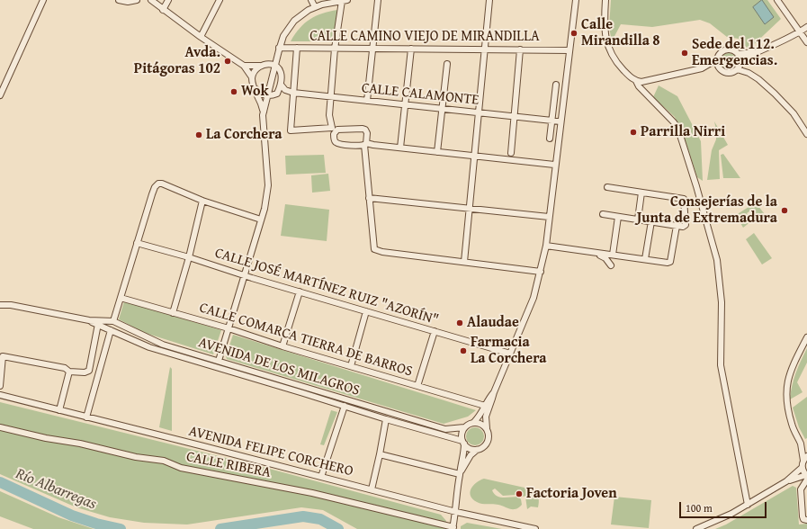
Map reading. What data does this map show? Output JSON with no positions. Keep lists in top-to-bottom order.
{
  "streets": {
    "street": [
      "CALLE CAMINO VIEJO DE MIRANDILLA",
      "CALLE CALAMONTE",
      "CALLE JOSÉ MARTÍNEZ RUIZ \"AZORÍN\"",
      "CALLE COMARCA TIERRA DE BARROS",
      "AVENIDA DE LOS MILAGROS",
      "AVENIDA FELIPE CORCHERO",
      "CALLE RIBERA"
    ]
  },
  "water": ["Río Albarregas"],
  "places": [
    "Calle Mirandilla 8",
    "Sede del 112. Emergencias.",
    "Avda. Pitágoras 102",
    "Wok",
    "Parrilla Nirri",
    "La Corchera",
    "Consejerías de la Junta de Extremadura",
    "Alaudae",
    "Farmacia La Corchera",
    "Factoria Joven"
  ],
  "scale_bar": "100 m"
}
